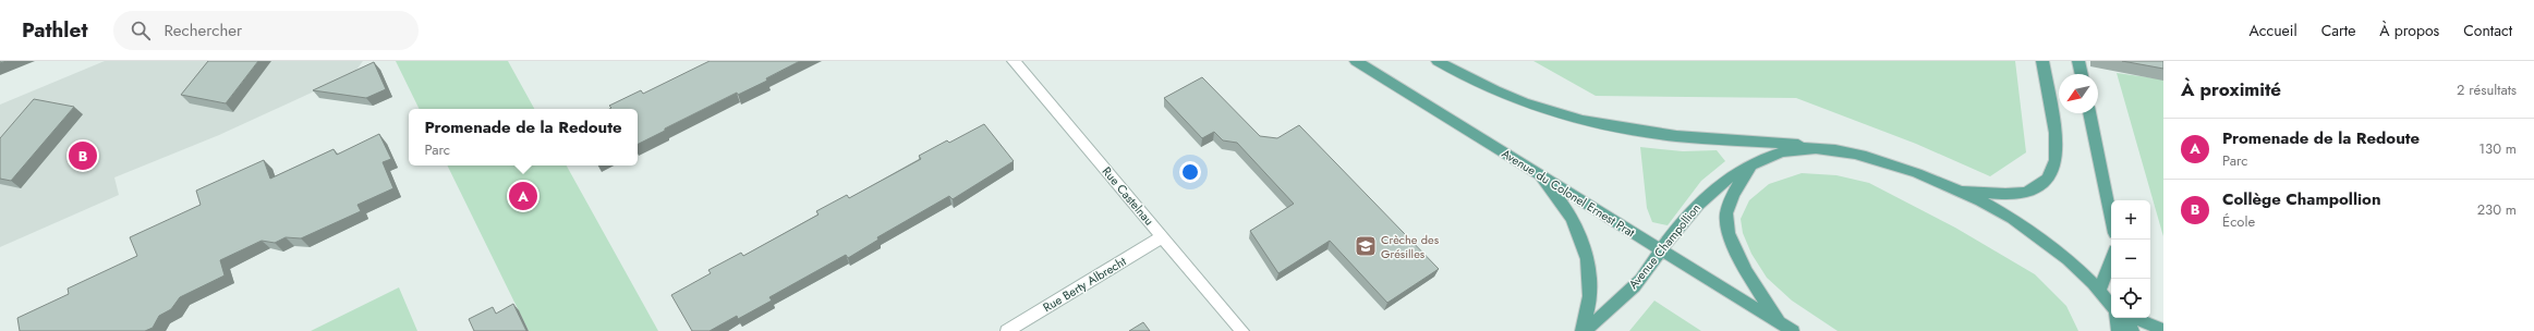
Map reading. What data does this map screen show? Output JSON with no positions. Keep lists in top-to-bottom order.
{
  "streets": {
    "main road": ["Avenue du Colonel Ernest Prat", "Avenue Champollion"],
    "street": ["Rue Castelnau", "Rue Berty Albrecht"]
  },
  "crossings": [
    ["Avenue du Colonel Ernest Prat", "Avenue Champollion"],
    ["Rue Castelnau", "Rue Berty Albrecht"]
  ],
  "places": {
    "school or university": ["Crèche des Grésilles"]
  },
  "north": "bottom left",
  "page": {
    "header": "Pathlet",
    "search": "Rechercher",
    "nav": [
      "Accueil",
      "Carte",
      "À propos",
      "Contact"
    ],
    "heading": ["À proximité", "2 résultats"],
    "popup": ["Promenade de la Redoute", "Parc"],
    "list": [
      {
        "mark": "A",
        "name": "Promenade de la Redoute",
        "note": "Parc",
        "value": "130 m"
      },
      {
        "mark": "B",
        "name": "Collège Champollion",
        "note": "École",
        "value": "230 m"
      }
    ],
    "pins": ["B", "A"],
    "map_buttons": ["+", "−"]
  }
}
